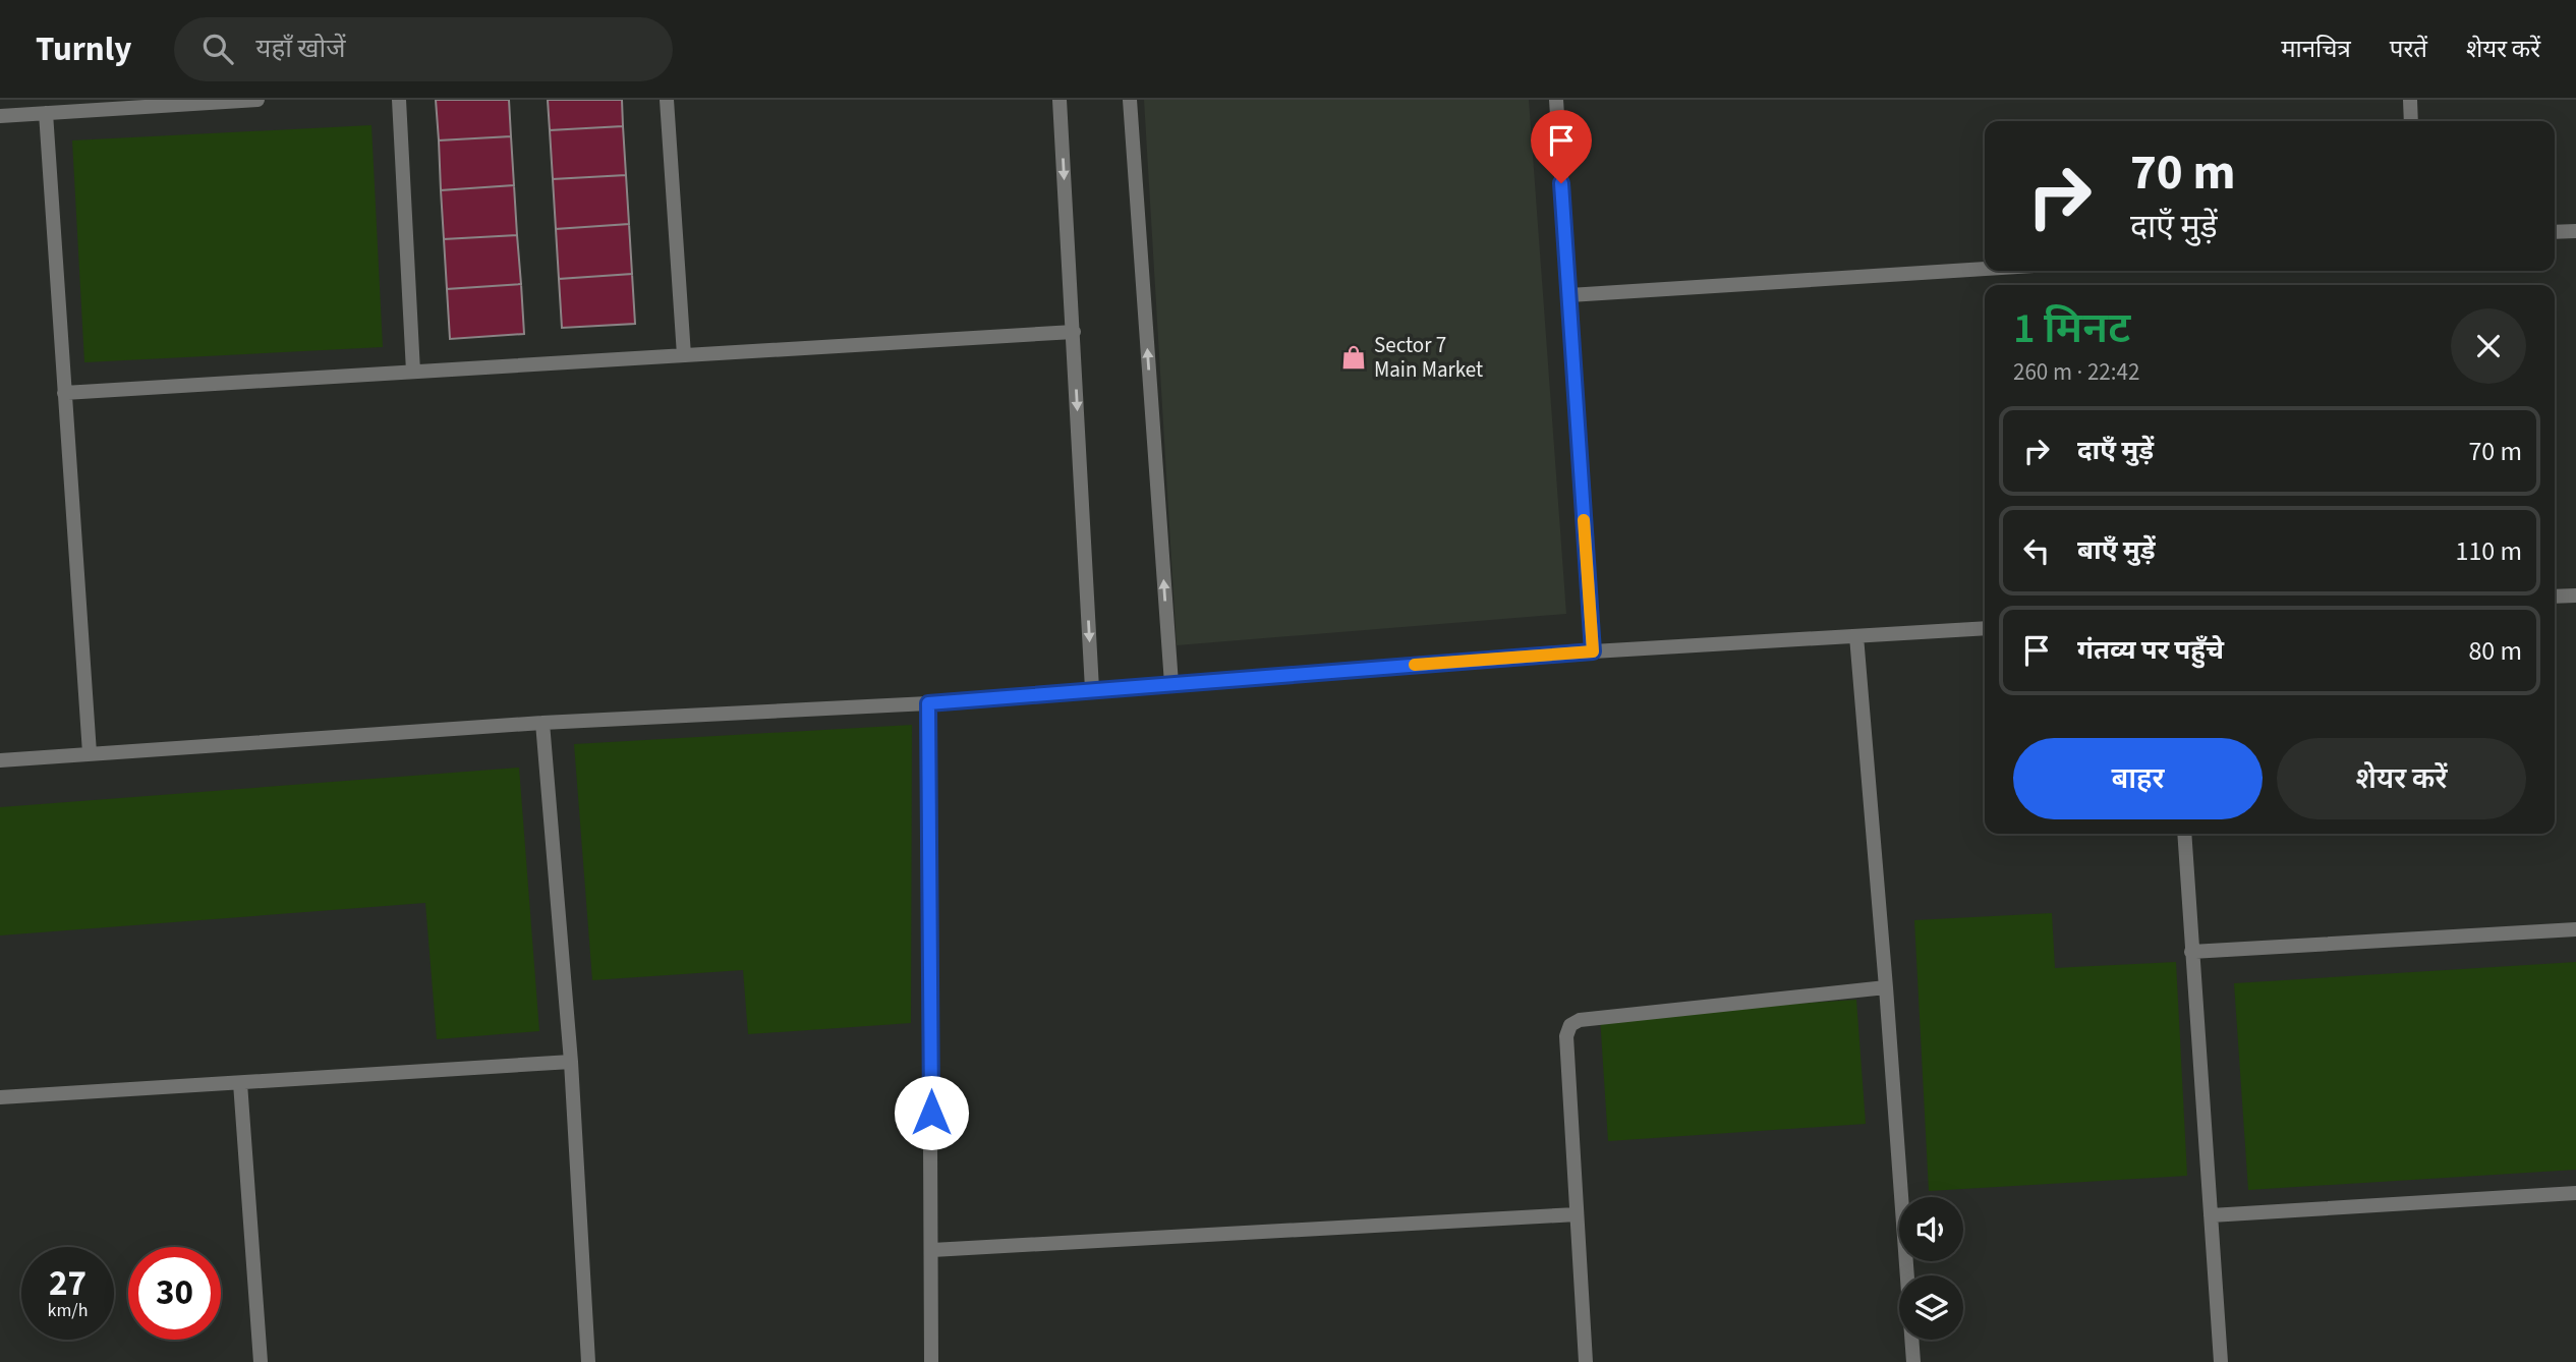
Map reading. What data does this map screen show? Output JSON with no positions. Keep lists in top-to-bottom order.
{
  "places": {
    "shop": ["Sector 7 Main Market"]
  },
  "page": {
    "header": "Turnly",
    "search": "यहाँ खोजें",
    "nav": ["मानचित्र", "परतें", "शेयर करें"],
    "turn": ["70 m", "दाएँ मुड़ें"],
    "heading": ["1 मिनट", "260 m · 22:42"],
    "list": [
      {
        "name": "दाएँ मुड़ें",
        "value": "70 m"
      },
      {
        "name": "बाएँ मुड़ें",
        "value": "110 m"
      },
      {
        "name": "गंतव्य पर पहुँचे",
        "value": "80 m"
      }
    ],
    "buttons": ["बाहर", "शेयर करें"],
    "speed": "27 km/h",
    "limit": "30"
  }
}
